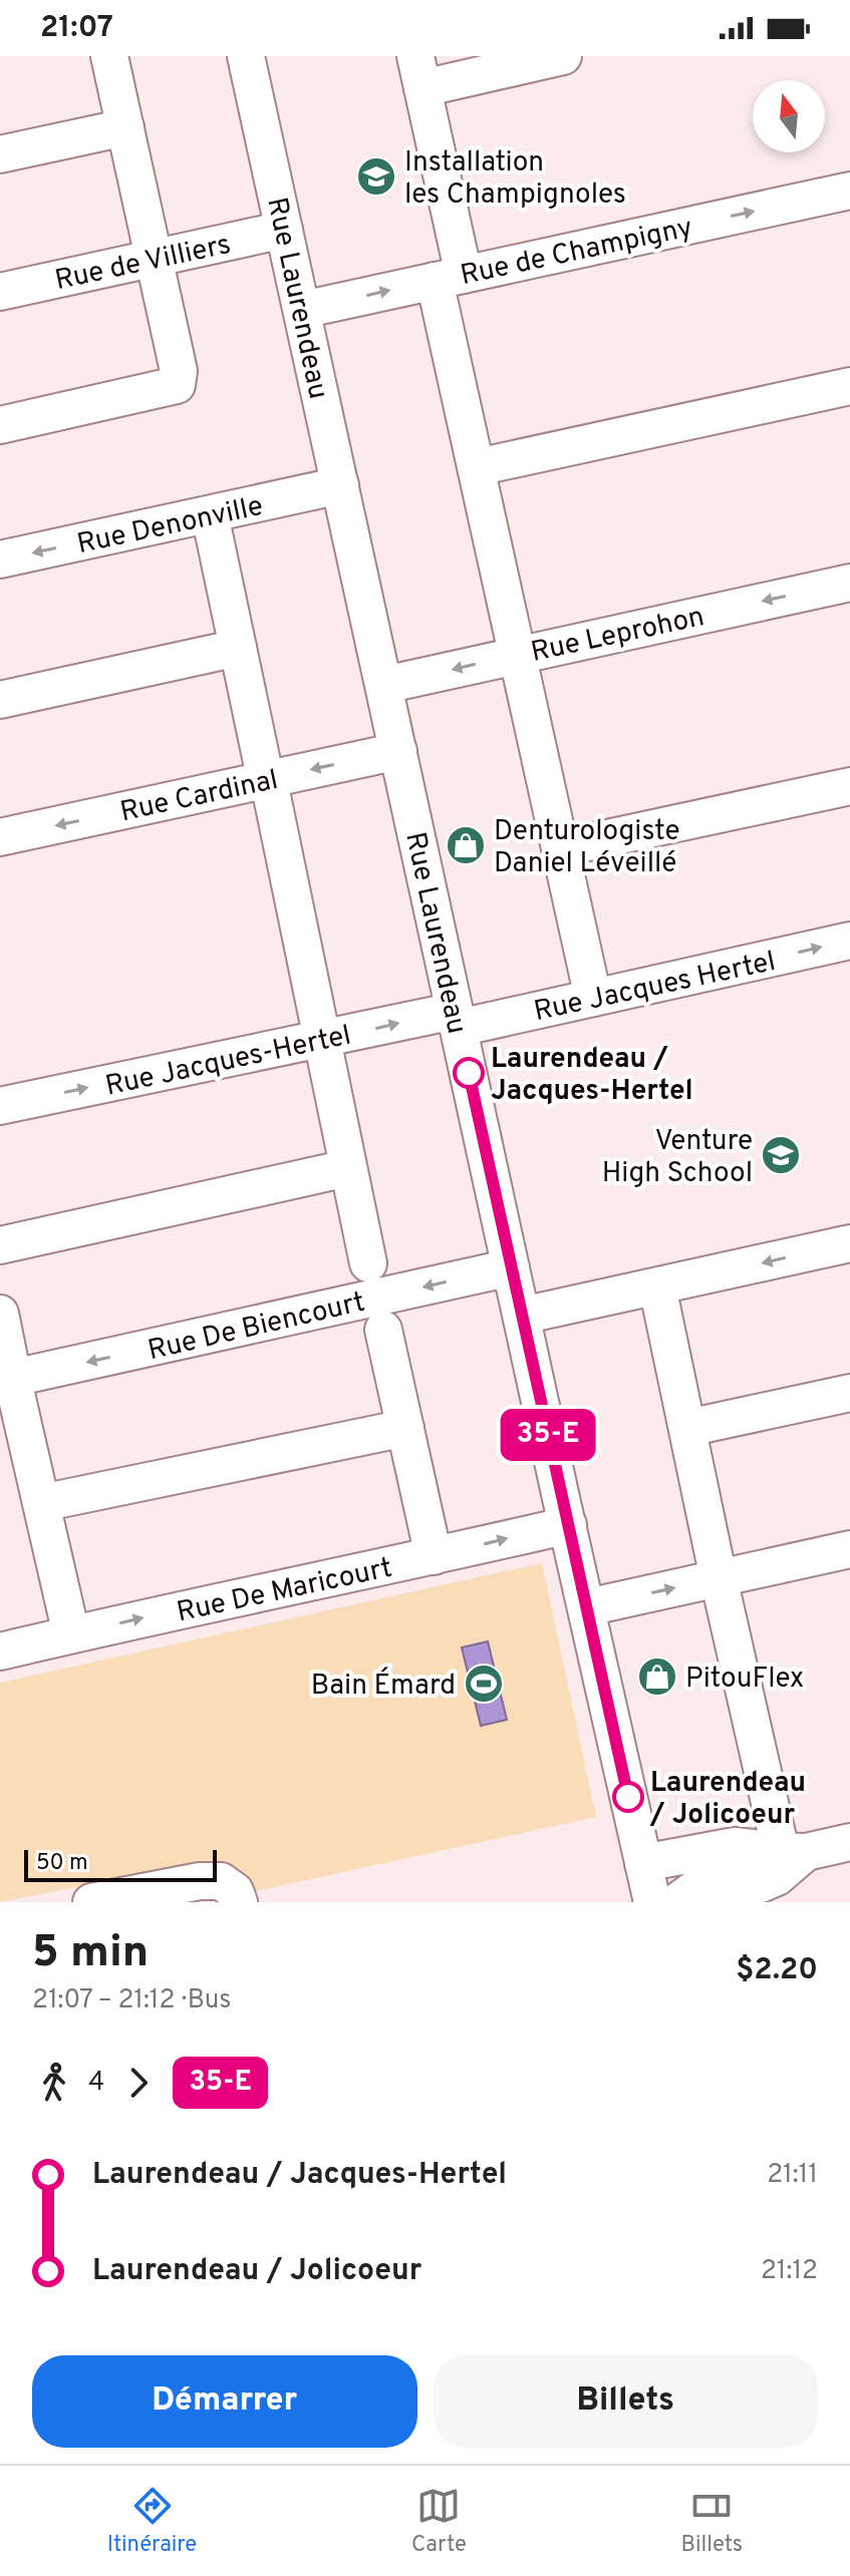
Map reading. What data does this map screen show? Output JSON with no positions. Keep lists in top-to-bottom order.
{
  "streets": {
    "street": [
      "Rue de Champigny",
      "Rue de Villiers",
      "Rue Laurendeau",
      "Rue Denonville",
      "Rue Leprohon",
      "Rue Cardinal",
      "Rue Jacques Hertel",
      "Rue Jacques-Hertel",
      "Rue De Biencourt",
      "Rue De Maricourt"
    ]
  },
  "crossings": [
    ["Rue de Champigny", "Rue Laurendeau"],
    ["Rue de Villiers", "Rue Laurendeau"],
    ["Rue Laurendeau", "Rue Denonville"],
    ["Rue Laurendeau", "Rue Leprohon"],
    ["Rue Laurendeau", "Rue Cardinal"],
    ["Rue Laurendeau", "Rue Jacques Hertel"],
    ["Rue Laurendeau", "Rue Jacques-Hertel"],
    ["Rue Laurendeau", "Rue De Biencourt"],
    ["Rue Laurendeau", "Rue De Maricourt"],
    ["Rue Jacques Hertel", "Rue Jacques-Hertel"]
  ],
  "places": {
    "school or university": ["Installation les Champignoles", "Venture High School"],
    "shop": ["Denturologiste Daniel Léveillé", "PitouFlex"],
    "other": ["Laurendeau / Jacques-Hertel", "Laurendeau / Jolicoeur"],
    "sports": ["Bain Émard"]
  },
  "lines": ["bus line 35-E"],
  "scale_bar": "50 m",
  "north": "top",
  "page": {
    "status": "21:07",
    "on_map": "35-E",
    "scale": "50 m",
    "heading": ["5 min", "21:07 – 21:12 · Bus", "$2.20"],
    "legs": ["4", "35-E"],
    "list": [
      {
        "name": "Laurendeau / Jacques-Hertel",
        "value": "21:11"
      },
      {
        "name": "Laurendeau / Jolicoeur",
        "value": "21:12"
      }
    ],
    "buttons": ["Démarrer", "Billets"],
    "tabs": ["Itinéraire", "Carte", "Billets"]
  }
}
